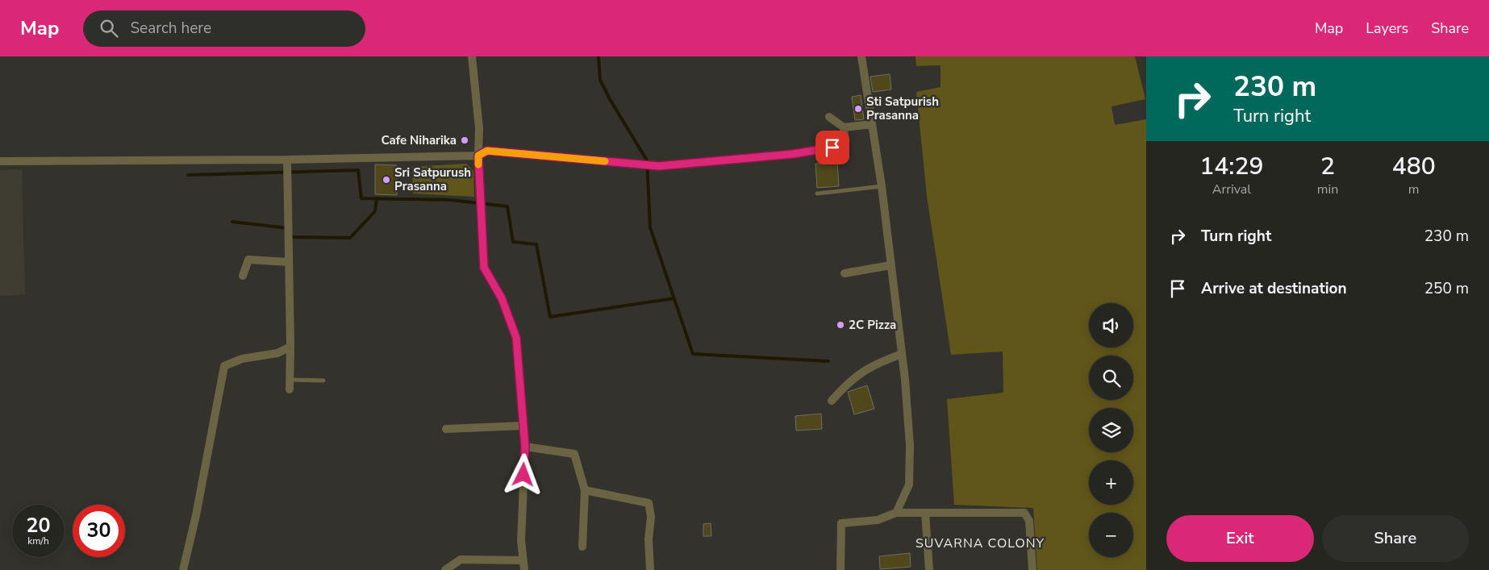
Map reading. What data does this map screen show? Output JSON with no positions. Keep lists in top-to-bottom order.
{
  "districts": ["SUVARNA COLONY"],
  "places": [
    "Sti Satpurish Prasanna",
    "Cafe Niharika",
    "Sri Satpurush Prasanna",
    "2C Pizza"
  ],
  "page": {
    "header": "Map",
    "search": "Search here",
    "nav": ["Map", "Layers", "Share"],
    "turn": ["230 m", "Turn right"],
    "eta": [
      "14:29",
      "Arrival",
      "2",
      "min",
      "480",
      "m"
    ],
    "list": [
      {
        "name": "Turn right",
        "value": "230 m"
      },
      {
        "name": "Arrive at destination",
        "value": "250 m"
      }
    ],
    "map_buttons": ["+", "−"],
    "speed": "20 km/h",
    "limit": "30",
    "buttons": ["Exit", "Share"]
  }
}
